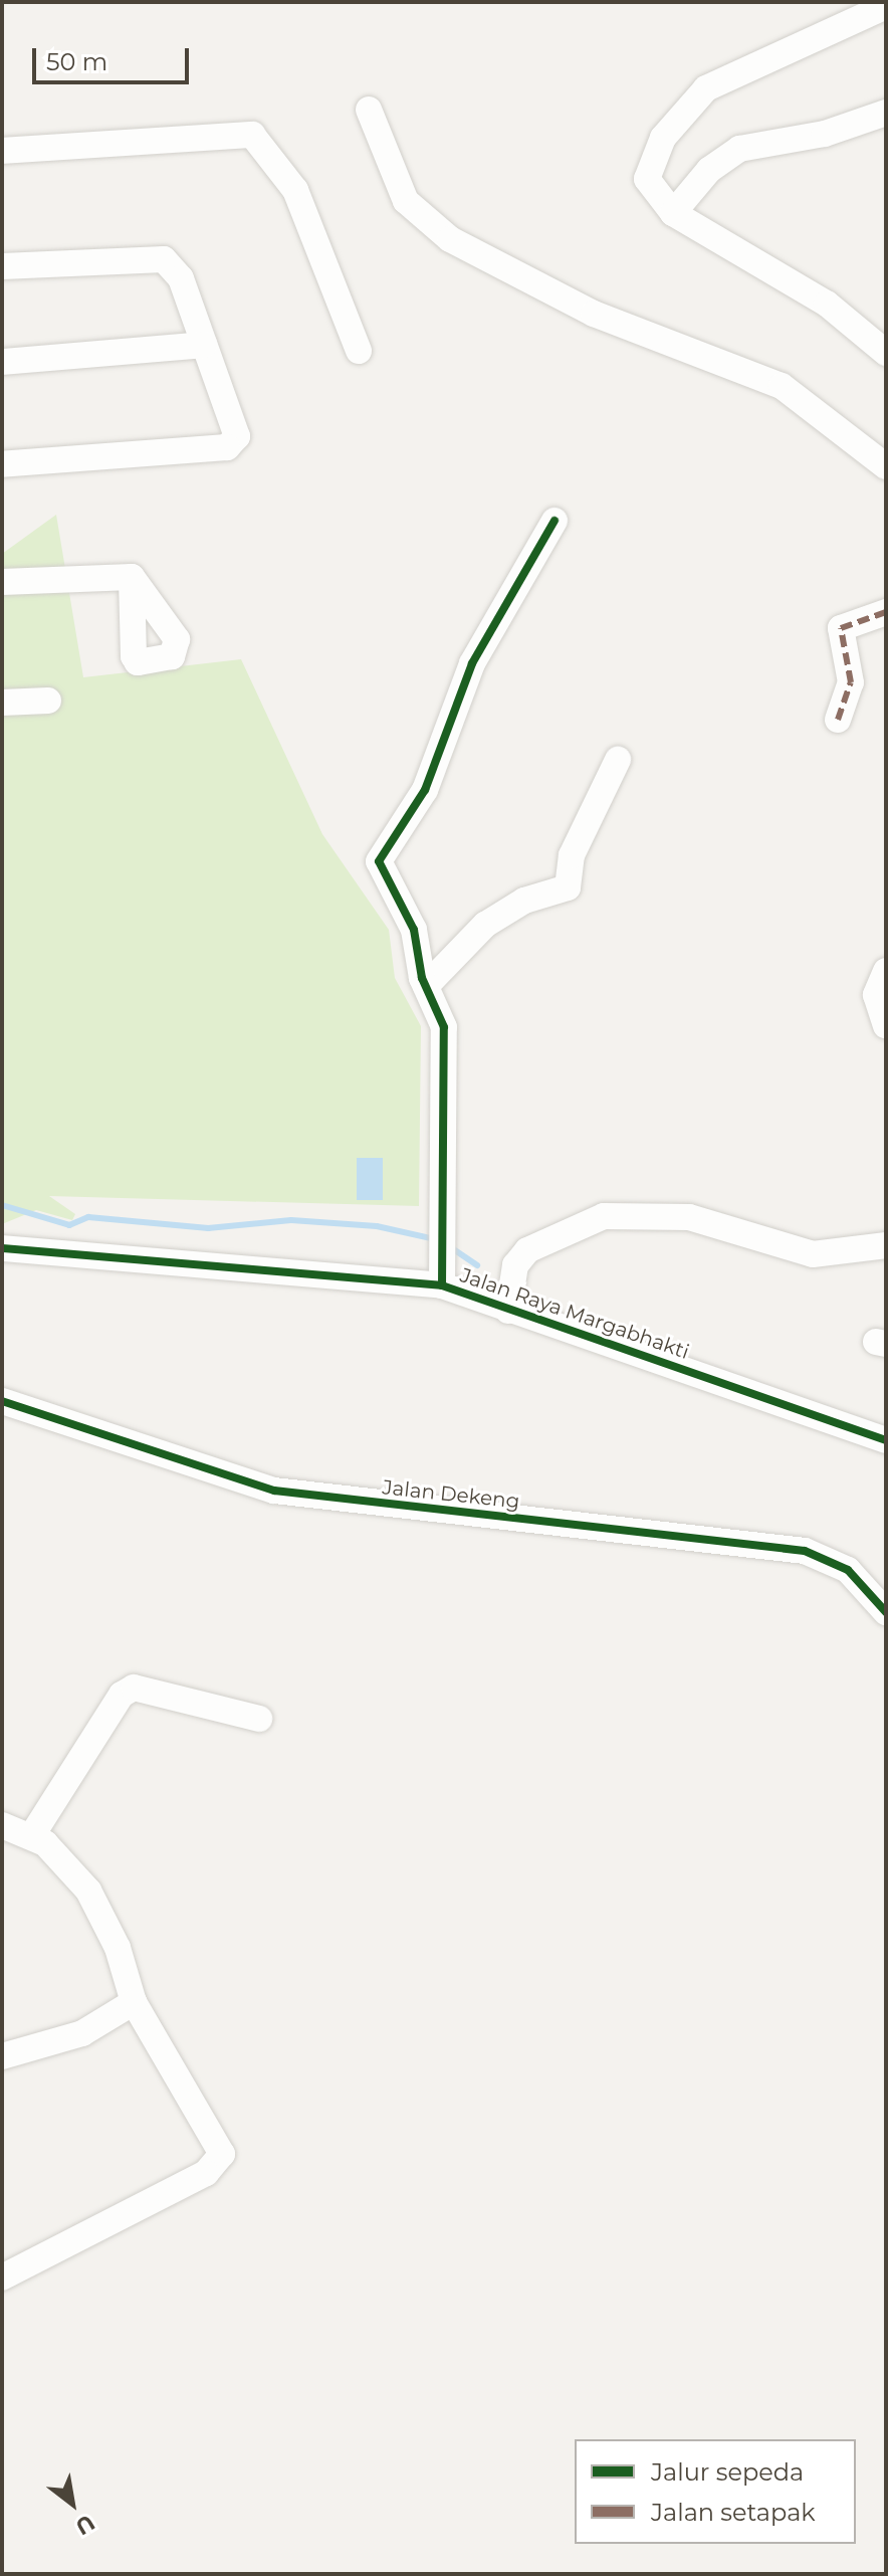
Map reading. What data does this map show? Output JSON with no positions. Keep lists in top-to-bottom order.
{
  "streets": {
    "street": ["Jalan Raya Margabhakti", "Jalan Dekeng"]
  },
  "legend": ["Jalur sepeda", "Jalan setapak"],
  "scale_bar": "50 m",
  "north": "bottom right"
}
